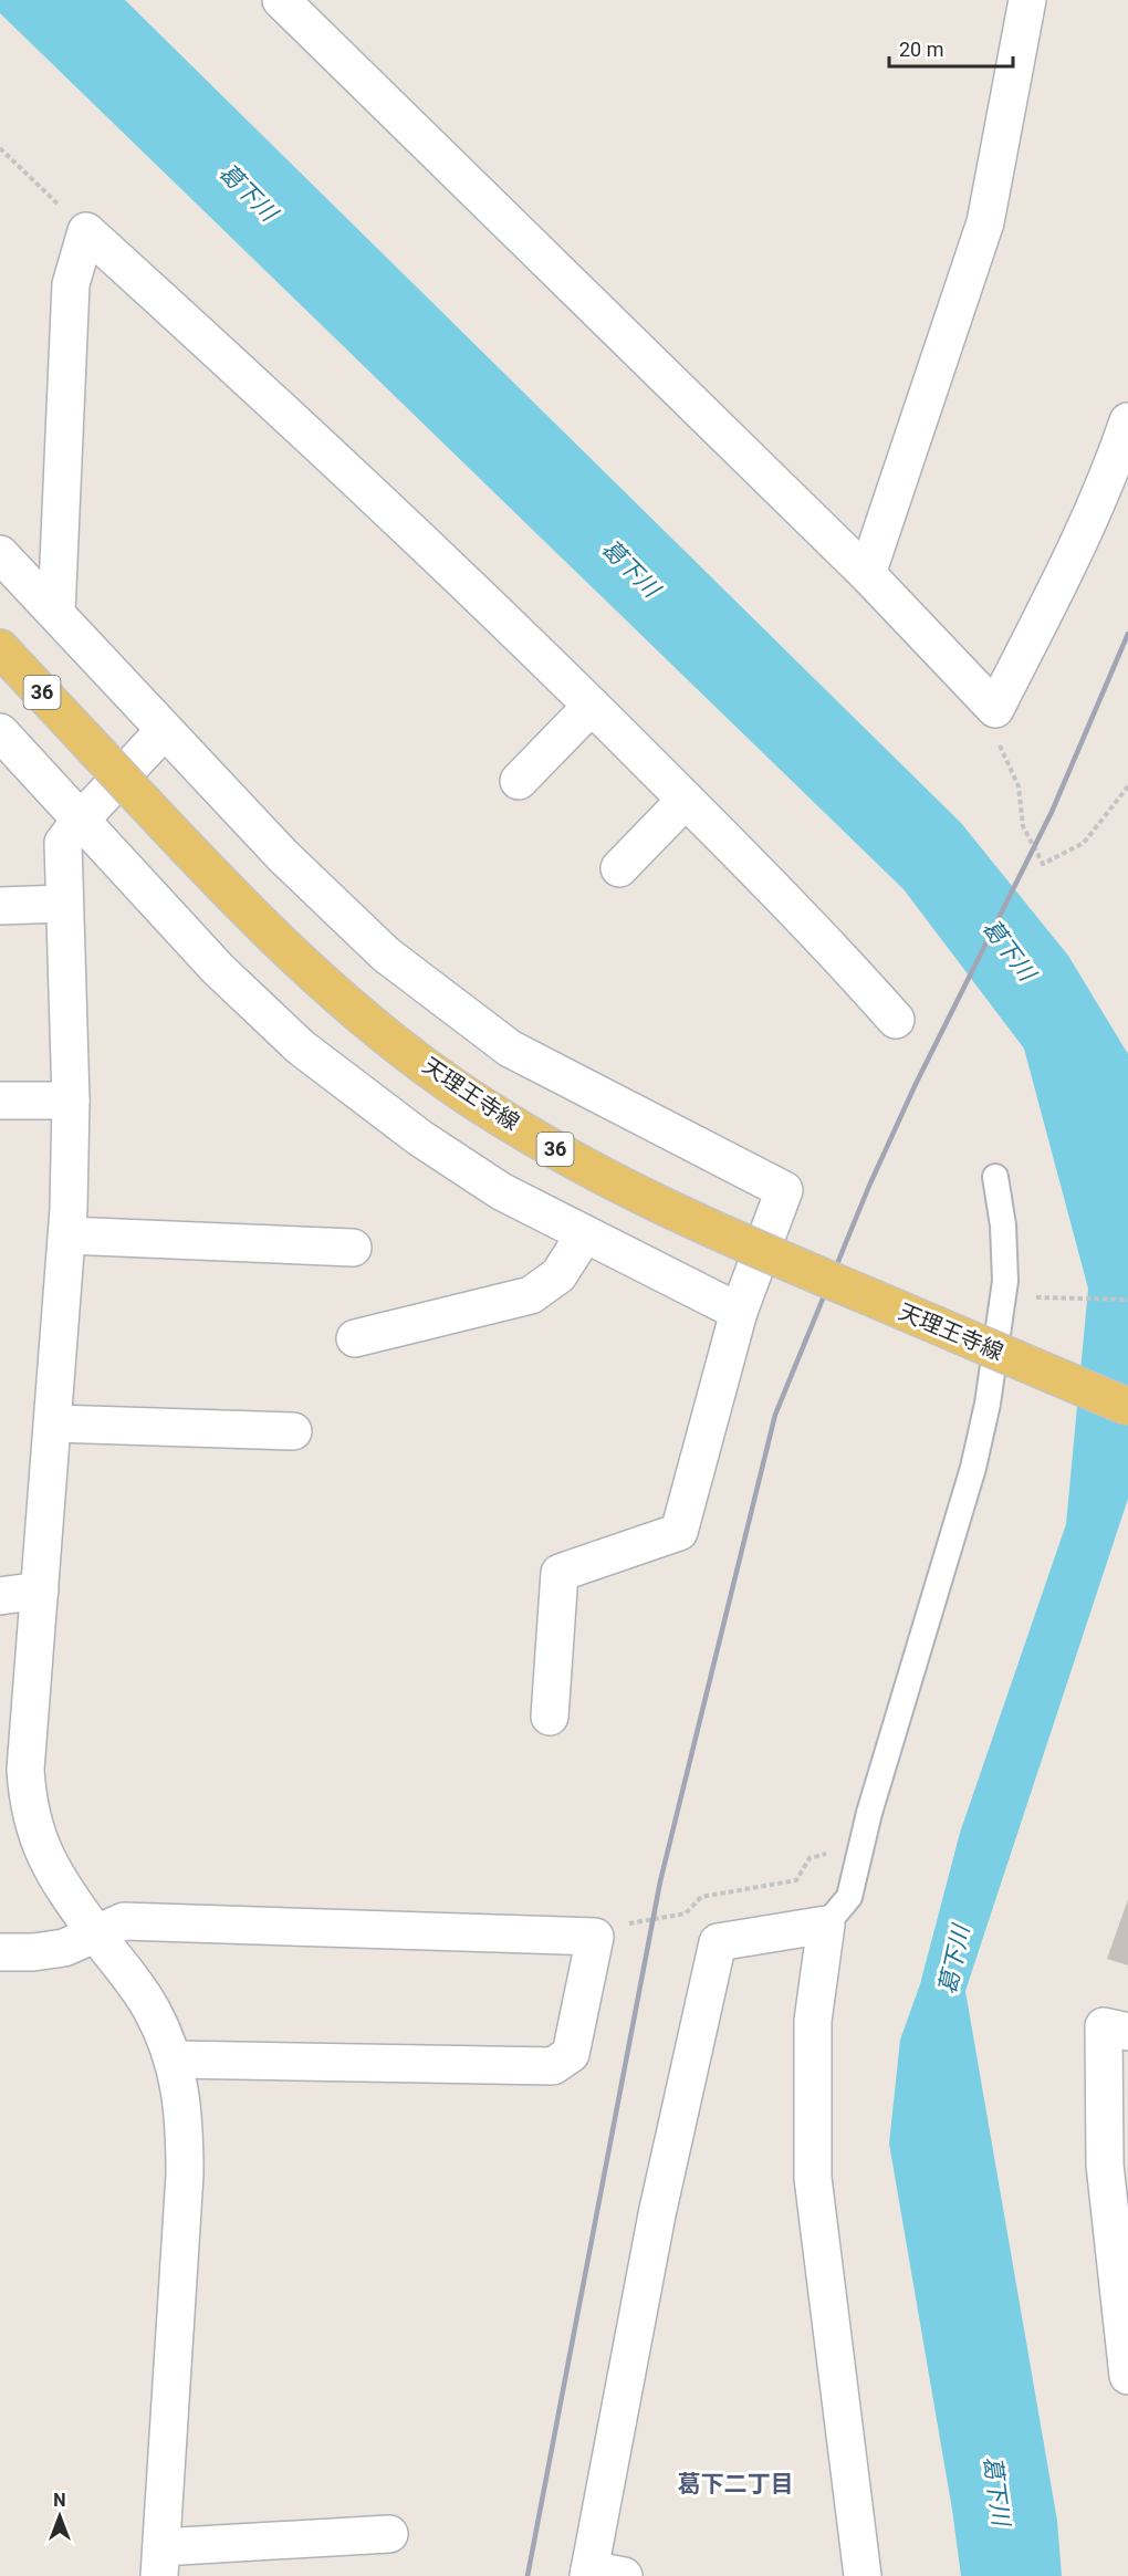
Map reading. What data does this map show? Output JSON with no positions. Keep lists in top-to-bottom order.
{
  "streets": {
    "main road": ["36", "天理王寺線"]
  },
  "districts": ["葛下二丁目"],
  "water": ["葛下川"],
  "scale_bar": "20 m",
  "north": "top"
}
